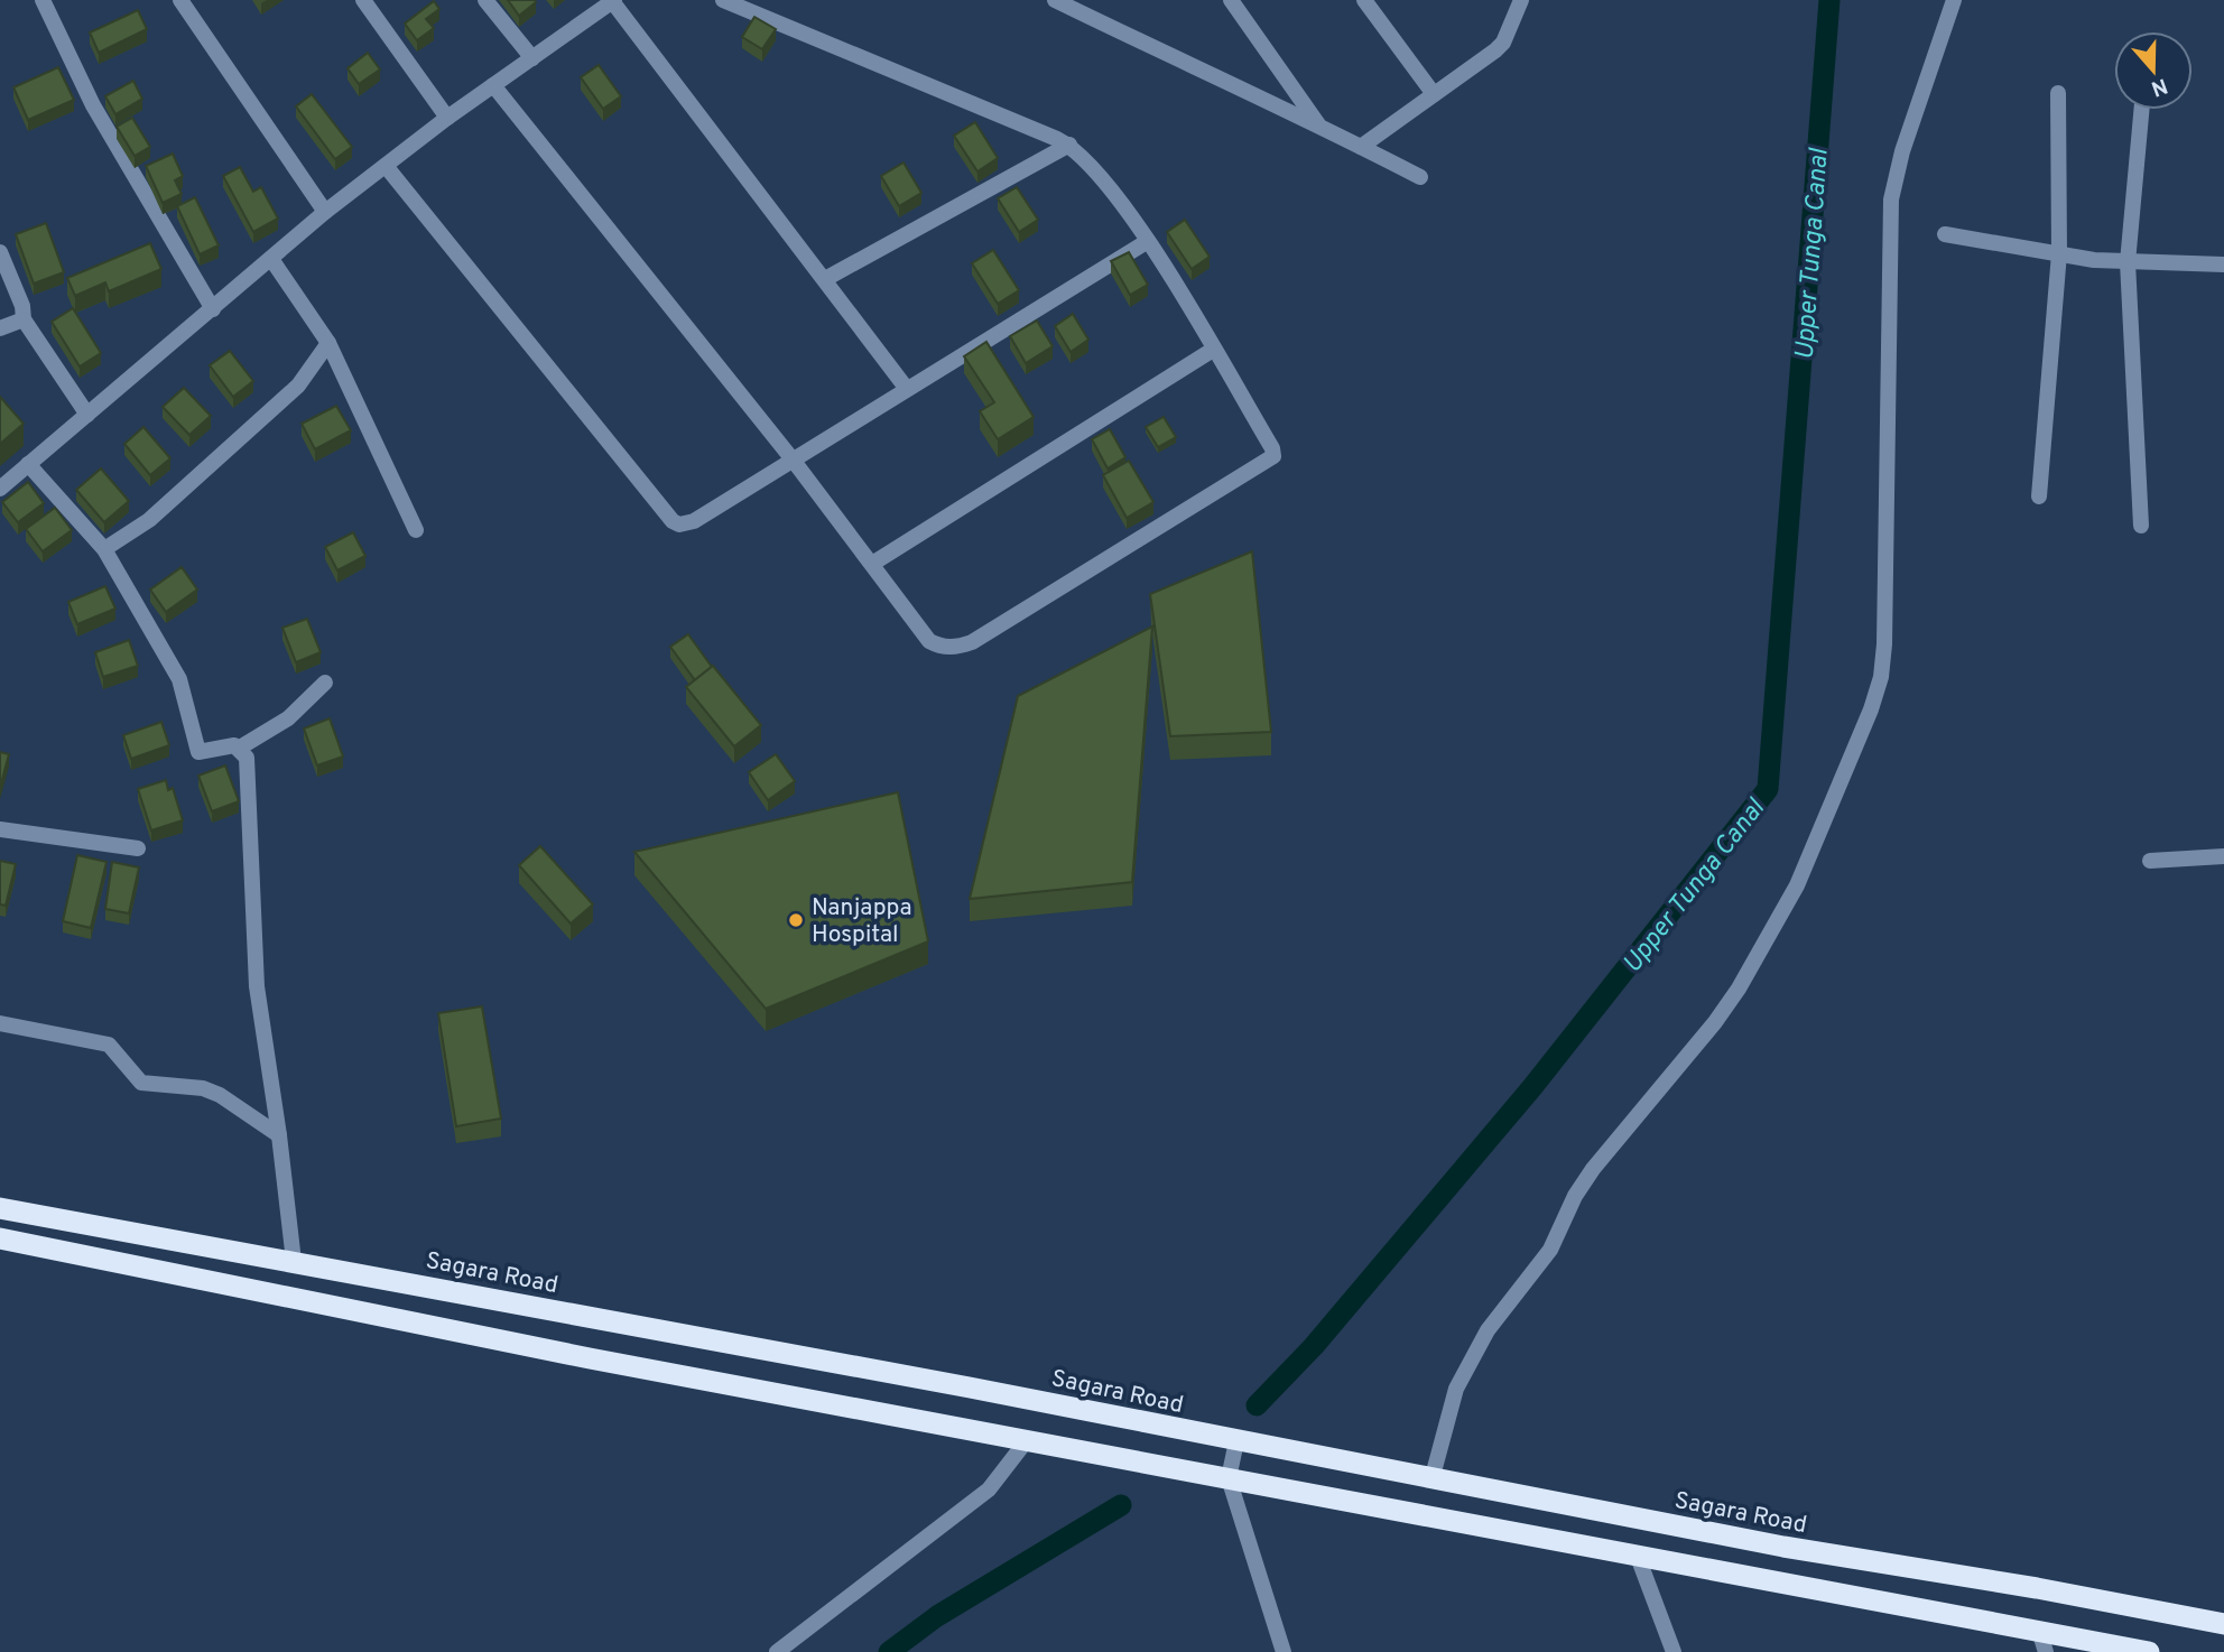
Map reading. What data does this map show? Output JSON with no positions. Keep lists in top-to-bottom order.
{
  "streets": {
    "highway": ["Sagara Road"]
  },
  "water": ["Upper Tunga Canal"],
  "places": ["Nanjappa Hospital"],
  "north": "bottom"
}
